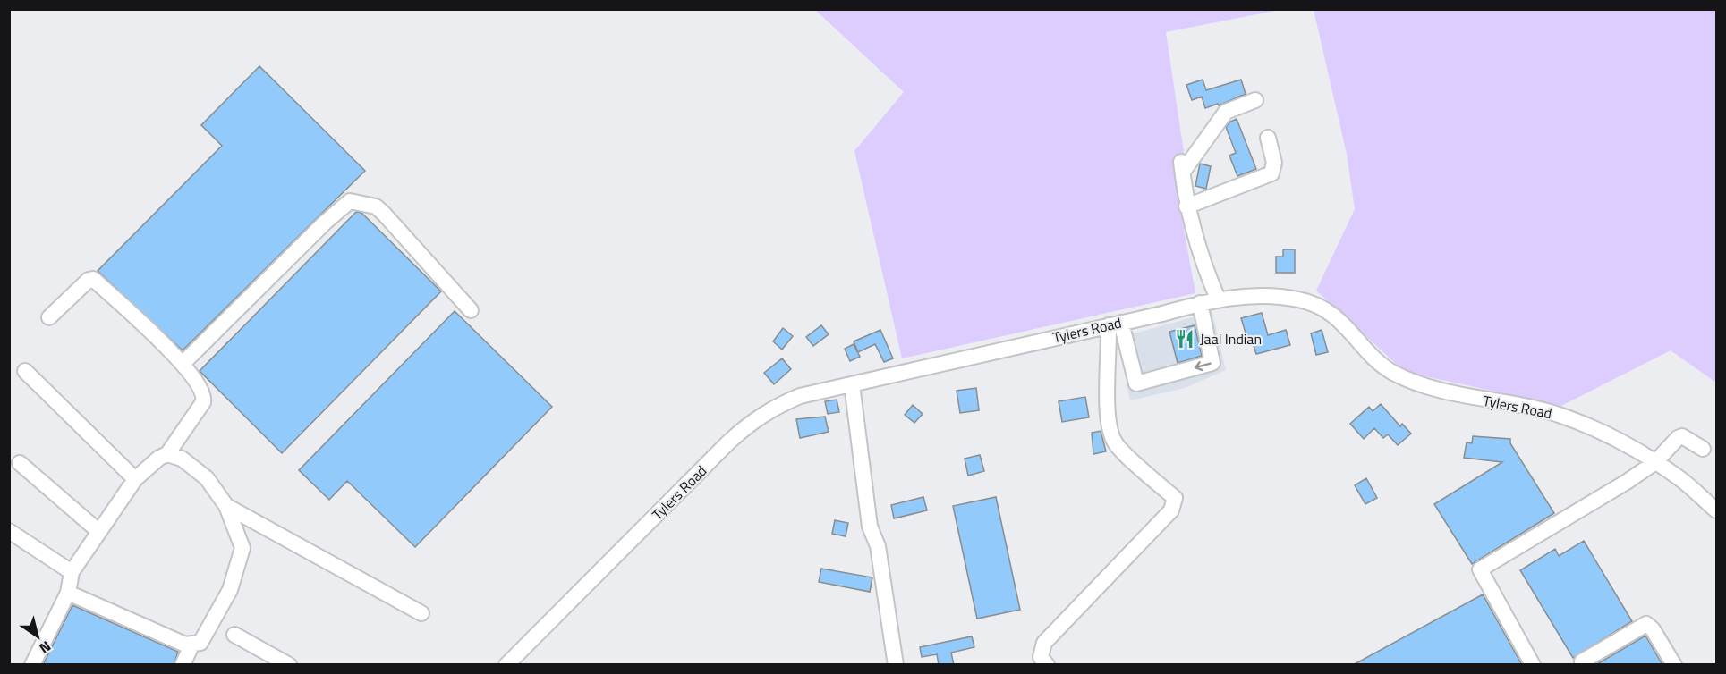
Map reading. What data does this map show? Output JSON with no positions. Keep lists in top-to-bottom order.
{
  "streets": {
    "street": ["Tylers Road"]
  },
  "places": {
    "restaurant": ["Jaal Indian"]
  },
  "north": "bottom right"
}
